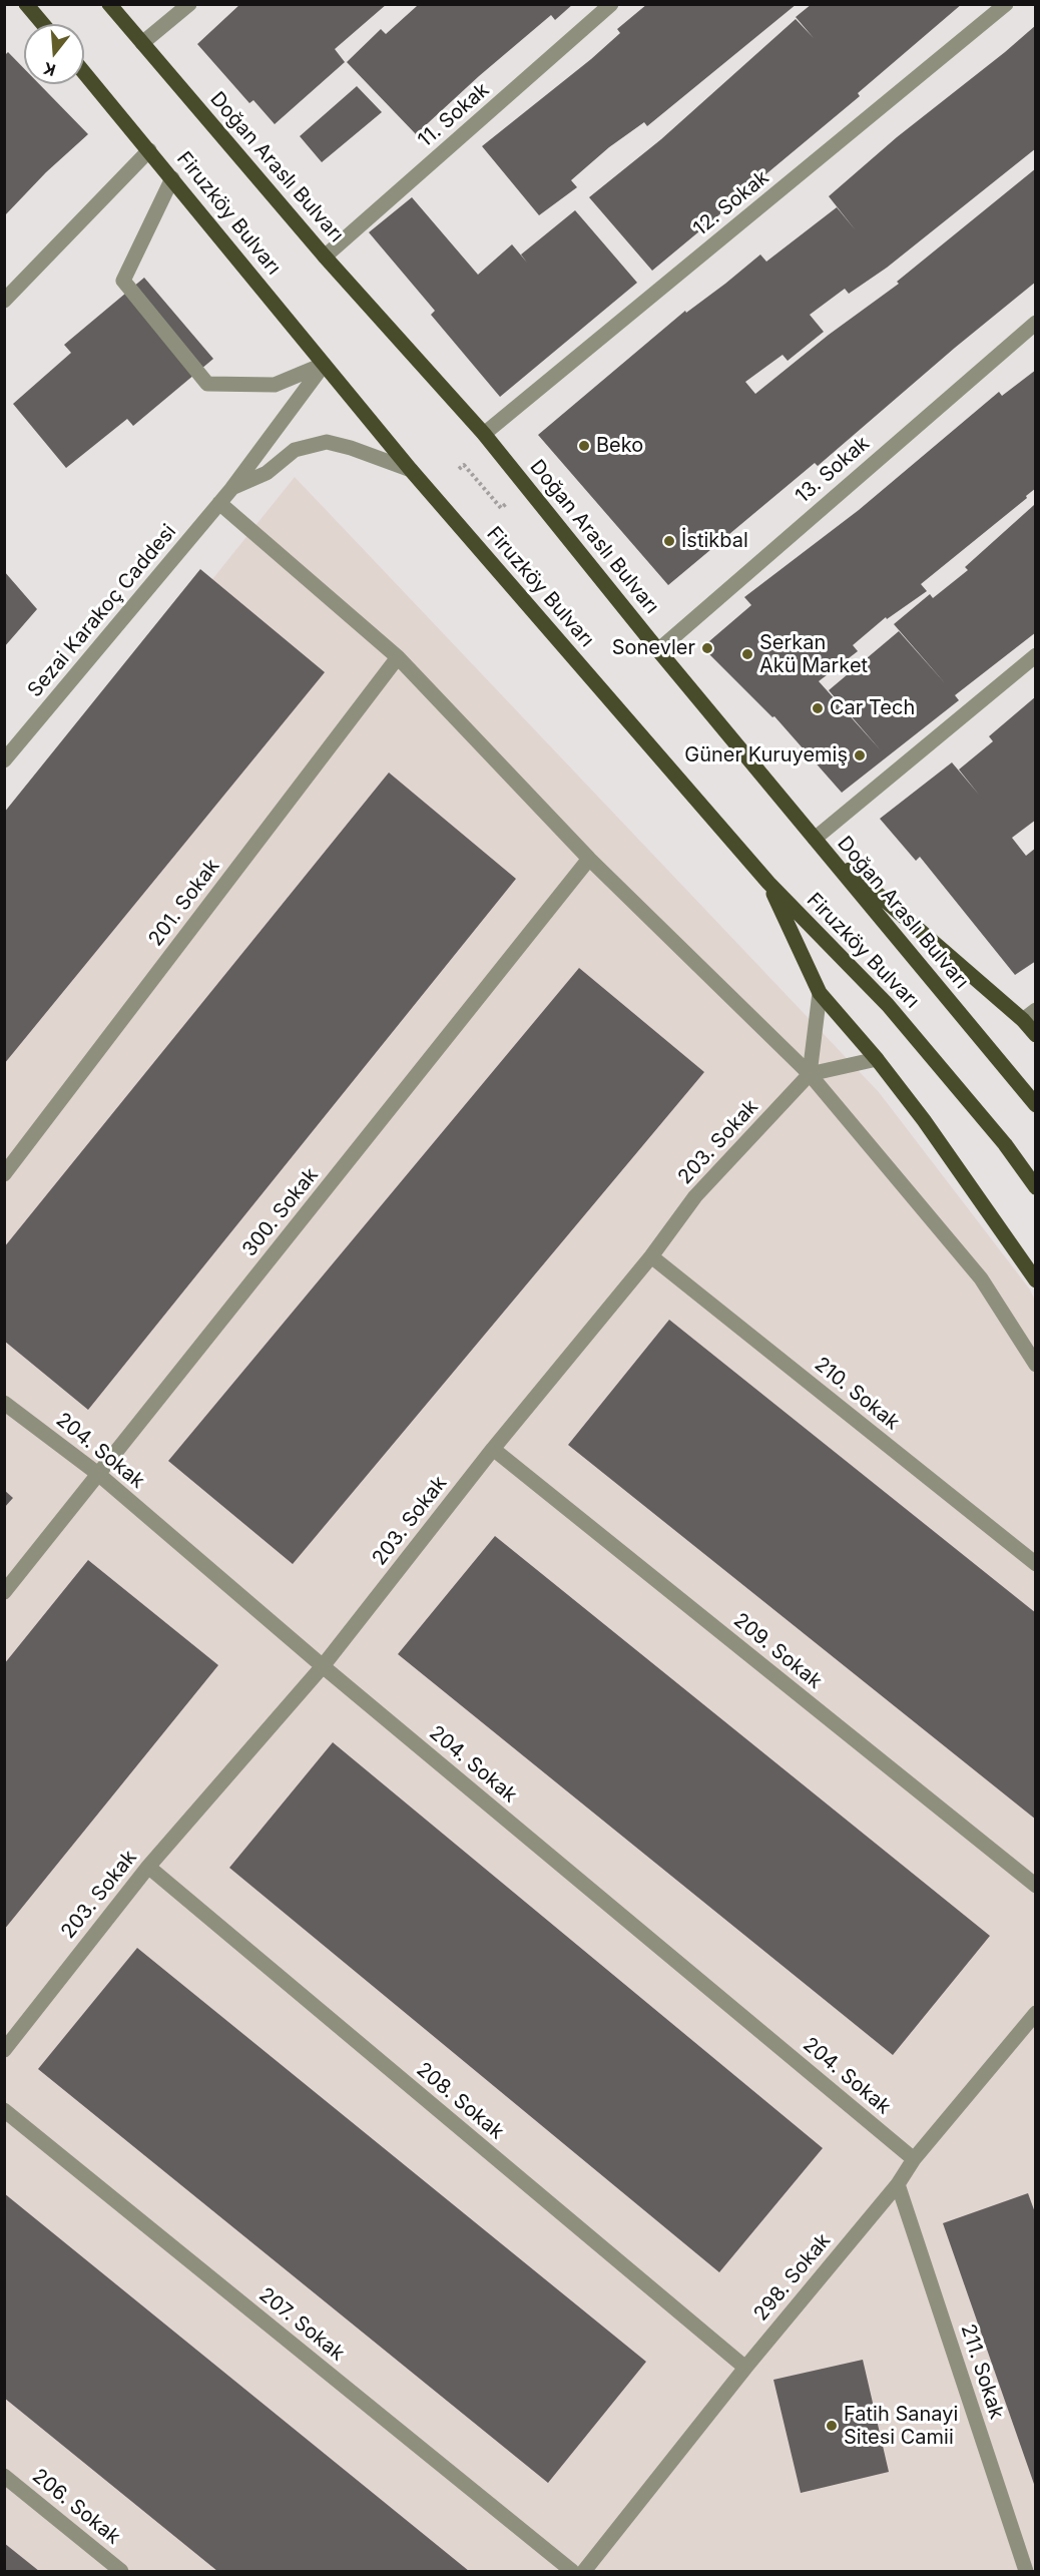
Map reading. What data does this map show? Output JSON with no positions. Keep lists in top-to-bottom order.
{
  "streets": {
    "main road": ["Doğan Araslı Bulvarı", "Firuzköy Bulvarı"],
    "street": [
      "11. Sokak",
      "12. Sokak",
      "13. Sokak",
      "Sezai Karakoç Caddesi",
      "201. Sokak",
      "203. Sokak",
      "300. Sokak",
      "210. Sokak",
      "204. Sokak",
      "209. Sokak",
      "208. Sokak",
      "298. Sokak",
      "207. Sokak",
      "211. Sokak",
      "206. Sokak"
    ]
  },
  "crossings": [
    ["11. Sokak", "Doğan Araslı Bulvarı"],
    ["Doğan Araslı Bulvarı", "12. Sokak"],
    ["Doğan Araslı Bulvarı", "13. Sokak"],
    ["Firuzköy Bulvarı", "Sezai Karakoç Caddesi"],
    ["203. Sokak", "210. Sokak"],
    ["203. Sokak", "204. Sokak"],
    ["203. Sokak", "209. Sokak"],
    ["203. Sokak", "208. Sokak"],
    ["300. Sokak", "204. Sokak"],
    ["204. Sokak", "298. Sokak"],
    ["208. Sokak", "298. Sokak"],
    ["298. Sokak", "211. Sokak"]
  ],
  "places": [
    "Beko",
    "İstikbal",
    "Sonevler",
    "Serkan Akü Market",
    "Car Tech",
    "Güner Kuruyemiş",
    "Fatih Sanayi Sitesi Camii"
  ],
  "north": "bottom"
}
